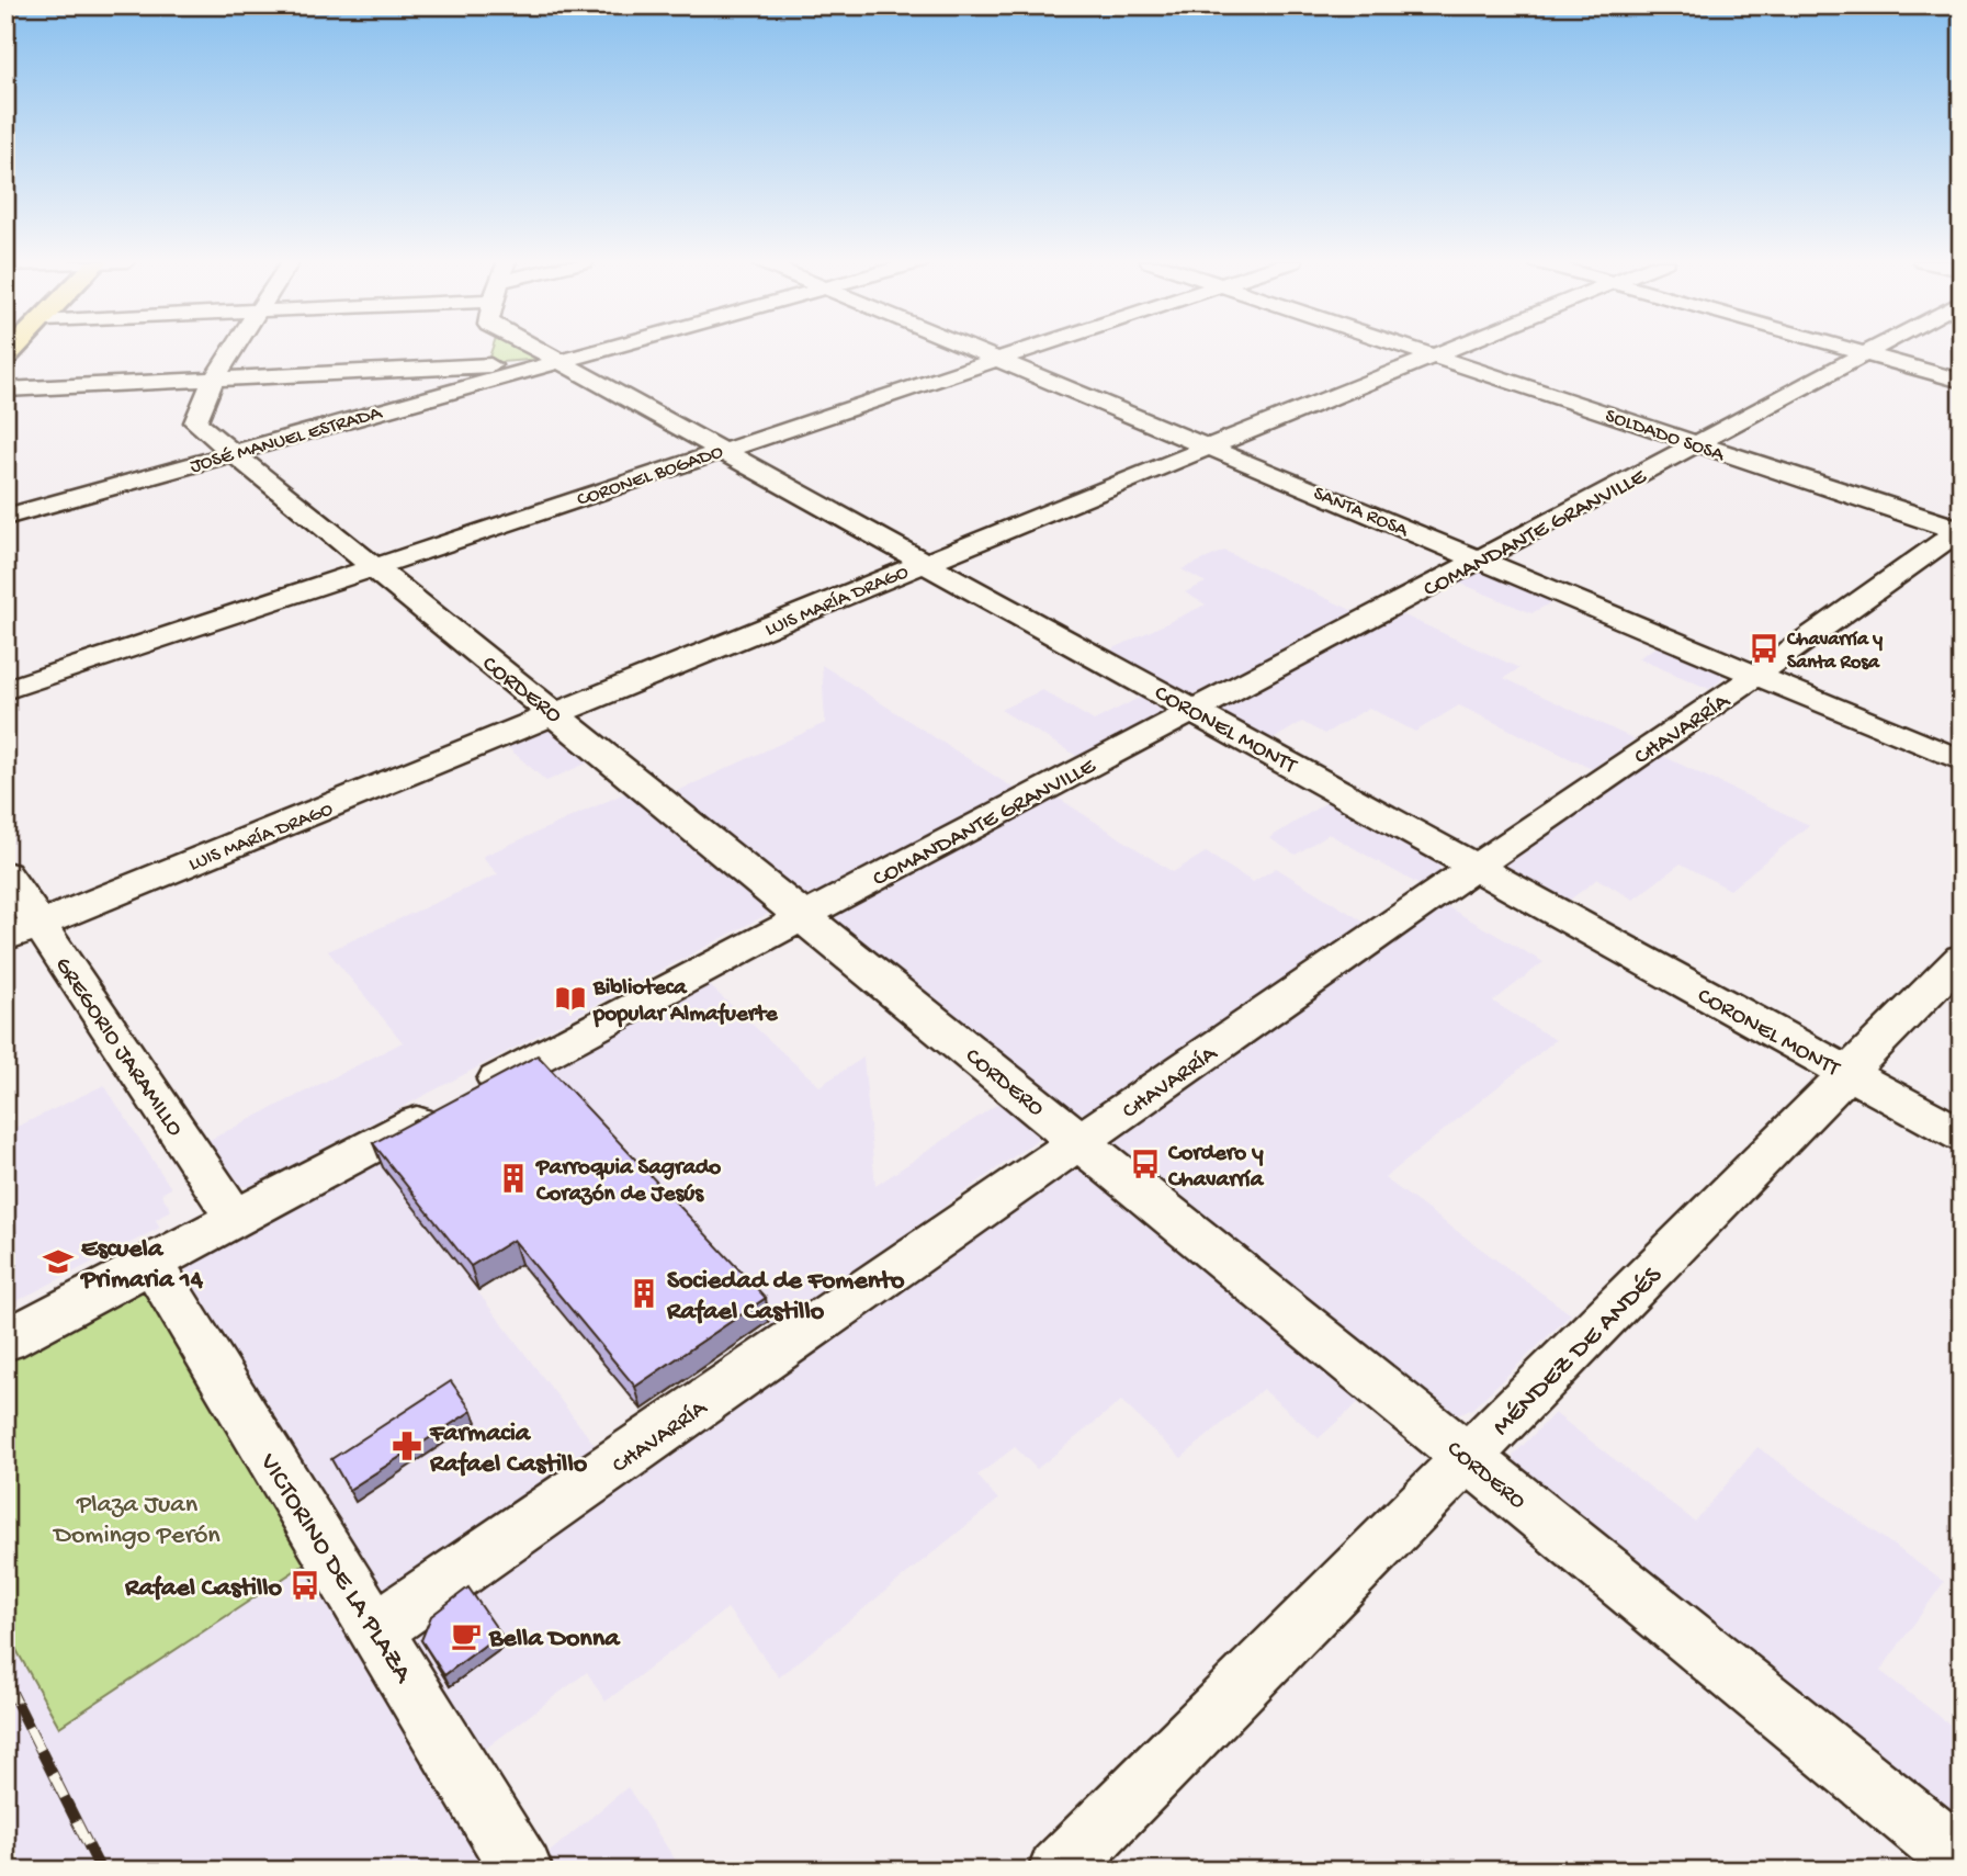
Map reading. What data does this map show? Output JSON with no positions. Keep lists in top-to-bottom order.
{
  "streets": {
    "street": [
      "SOLDADO SOSA",
      "JOSÉ MANUEL ESTRADA",
      "CORONEL BOGADO",
      "SANTA ROSA",
      "COMANDANTE GRANVILLE",
      "LUIS MARÍA DRAGO",
      "CORDERO",
      "CORONEL MONTT",
      "CHAVARRÍA",
      "GREGORIO JARAMILLO",
      "MÉNDEZ DE ANDÉS",
      "VICTORINO DE LA PLAZA"
    ]
  },
  "crossings": [
    ["SOLDADO SOSA", "COMANDANTE GRANVILLE"],
    ["SOLDADO SOSA", "LUIS MARÍA DRAGO"],
    ["SOLDADO SOSA", "CHAVARRÍA"],
    ["JOSÉ MANUEL ESTRADA", "CORDERO"],
    ["JOSÉ MANUEL ESTRADA", "CORONEL MONTT"],
    ["CORONEL BOGADO", "SANTA ROSA"],
    ["CORONEL BOGADO", "CORDERO"],
    ["CORONEL BOGADO", "CORONEL MONTT"],
    ["SANTA ROSA", "COMANDANTE GRANVILLE"],
    ["SANTA ROSA", "LUIS MARÍA DRAGO"],
    ["SANTA ROSA", "CHAVARRÍA"],
    ["COMANDANTE GRANVILLE", "CORDERO"],
    ["COMANDANTE GRANVILLE", "CORONEL MONTT"],
    ["COMANDANTE GRANVILLE", "GREGORIO JARAMILLO"],
    ["COMANDANTE GRANVILLE", "VICTORINO DE LA PLAZA"],
    ["LUIS MARÍA DRAGO", "CORDERO"],
    ["LUIS MARÍA DRAGO", "CORONEL MONTT"],
    ["LUIS MARÍA DRAGO", "GREGORIO JARAMILLO"],
    ["CORDERO", "CHAVARRÍA"],
    ["CORDERO", "MÉNDEZ DE ANDÉS"],
    ["CORONEL MONTT", "CHAVARRÍA"],
    ["CORONEL MONTT", "MÉNDEZ DE ANDÉS"],
    ["CHAVARRÍA", "VICTORINO DE LA PLAZA"]
  ],
  "parks": ["Plaza Juan Domingo Perón"],
  "places": {
    "bus stop": ["Chavarría y Santa Rosa", "Cordero y Chavarría", "Rafael Castillo"],
    "library": ["Biblioteca popular Almafuerte"],
    "building": ["Parroquia Sagrado Corazón de Jesús", "Sociedad de Fomento Rafael Castillo"],
    "school or university": ["Escuela Primaria 14"],
    "pharmacy": ["Farmacia Rafael Castillo"],
    "cafe": ["Bella Donna"]
  }
}
